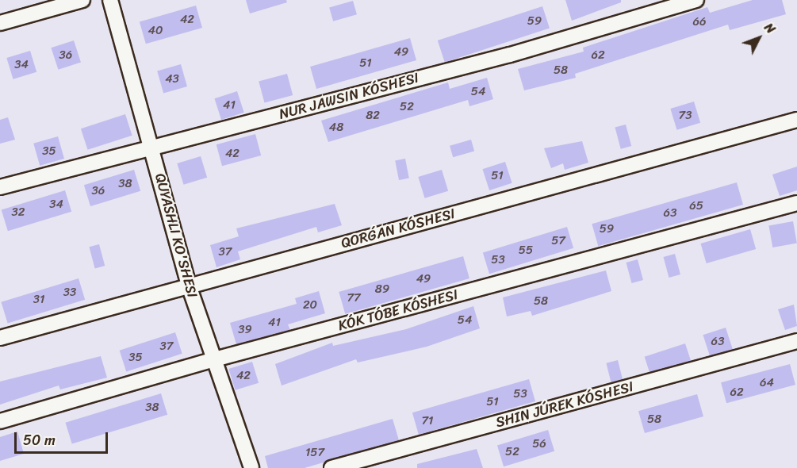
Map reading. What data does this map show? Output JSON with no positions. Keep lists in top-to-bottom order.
{
  "streets": {
    "street": ["QORǴAN KÓSHESI", "QUYASHLI KO'SHESI", "KÓK TÓBE KÓSHESI"]
  },
  "crossings": [
    ["QORǴAN KÓSHESI", "QUYASHLI KO'SHESI"],
    ["QUYASHLI KO'SHESI", "KÓK TÓBE KÓSHESI"]
  ],
  "house_numbers": [
    "42",
    "59",
    "66",
    "40",
    "49",
    "36",
    "62",
    "51",
    "34",
    "58",
    "43",
    "54",
    "41",
    "52",
    "82",
    "73",
    "48",
    "35",
    "42",
    "51",
    "38",
    "36",
    "34",
    "65",
    "32",
    "63",
    "59",
    "57",
    "55",
    "37",
    "53",
    "49",
    "89",
    "33",
    "77",
    "31",
    "58",
    "20",
    "54",
    "41",
    "39",
    "63",
    "37",
    "35",
    "42",
    "64",
    "62",
    "53",
    "51",
    "38",
    "58",
    "71",
    "56",
    "52",
    "157"
  ],
  "scale_bar": "50 m",
  "north": "top right"
}
